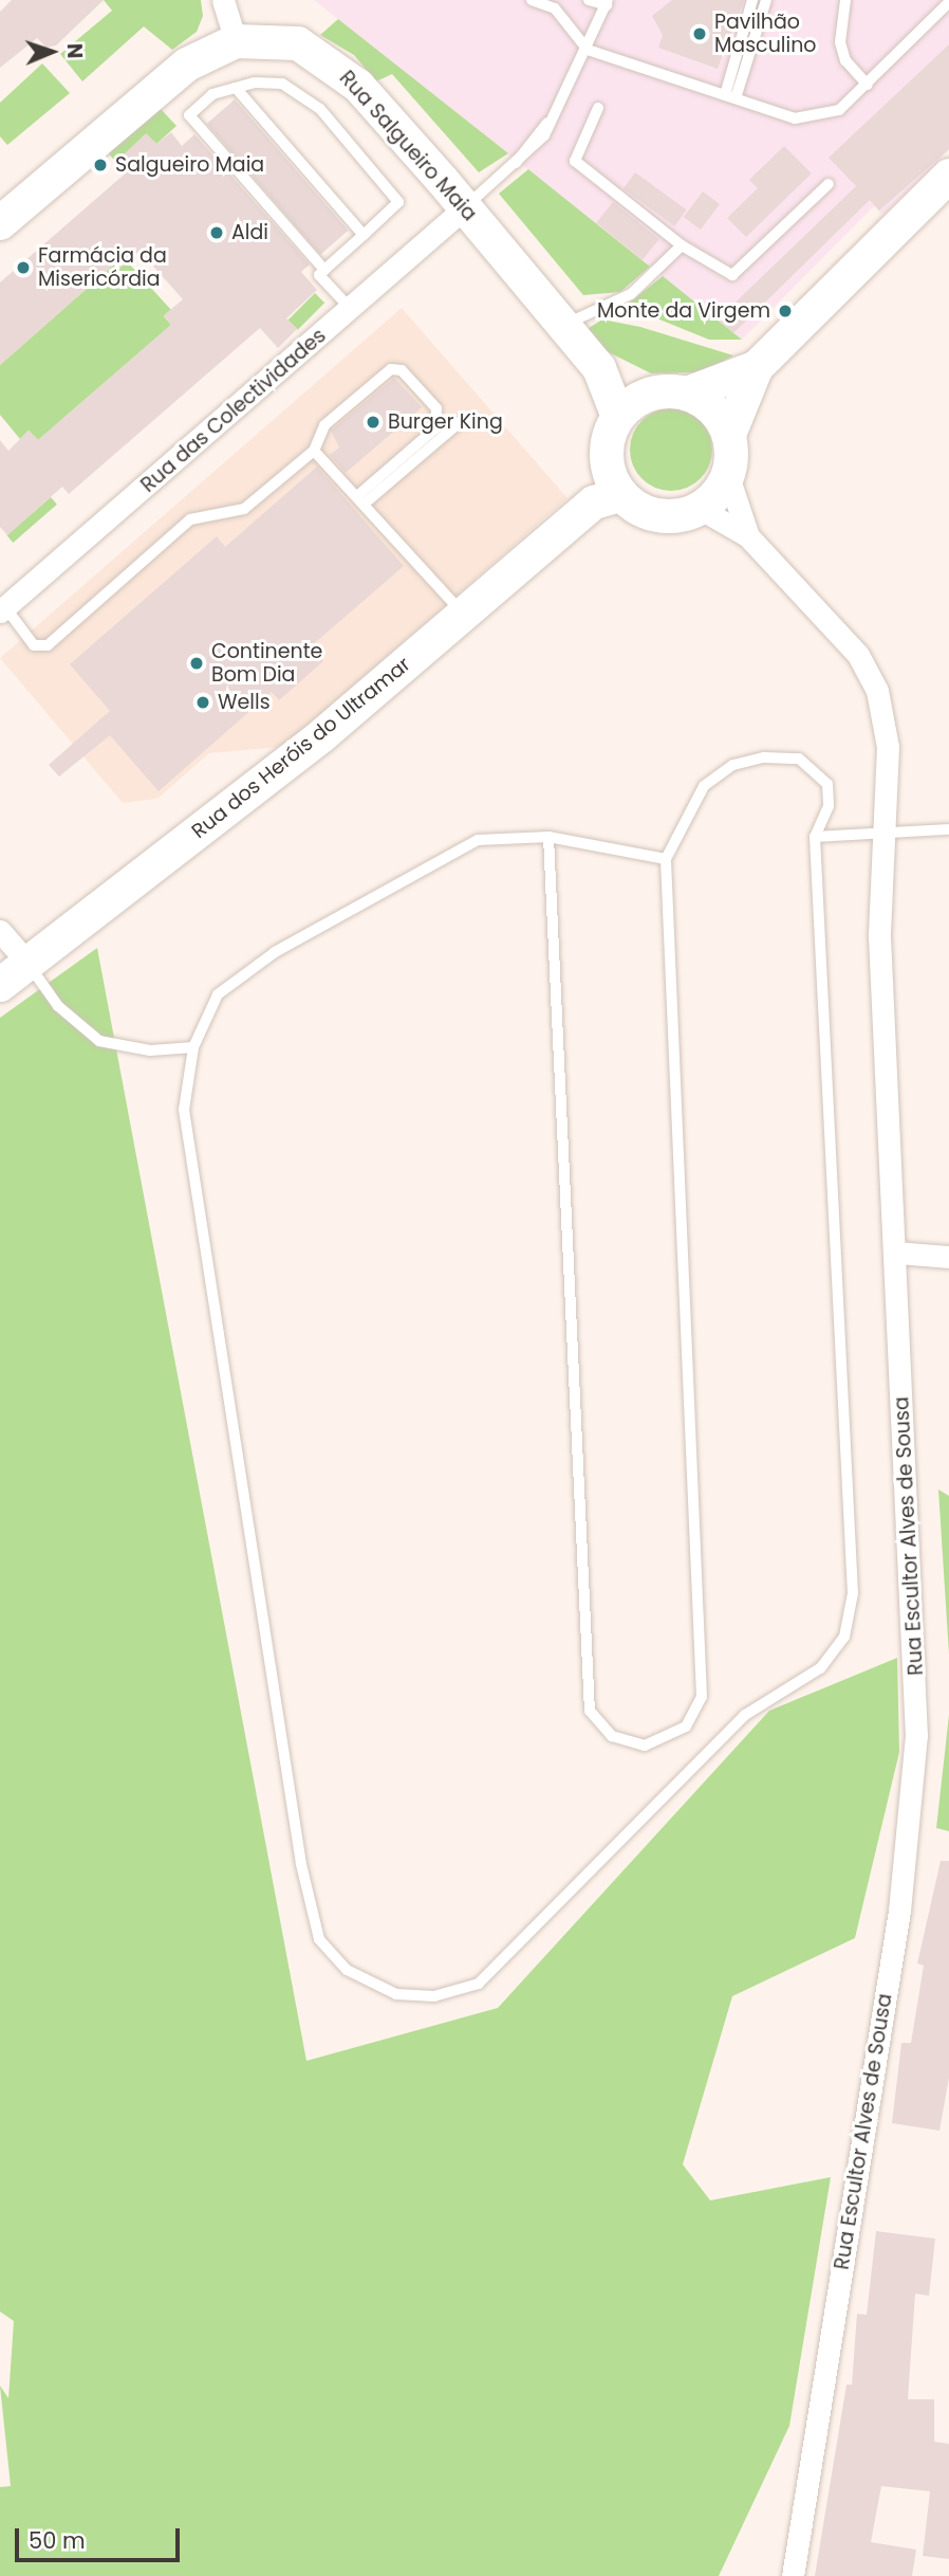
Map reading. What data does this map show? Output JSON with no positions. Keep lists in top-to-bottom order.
{
  "streets": {
    "main road": ["Rua Salgueiro Maia", "Rua dos Heróis do Ultramar"],
    "street": ["Rua das Colectividades", "Rua Escultor Alves de Sousa"]
  },
  "crossings": [
    ["Rua Salgueiro Maia", "Rua das Colectividades"],
    ["Rua Salgueiro Maia", "Rua dos Heróis do Ultramar"],
    ["Rua Salgueiro Maia", "Rua Escultor Alves de Sousa"],
    ["Rua dos Heróis do Ultramar", "Rua Escultor Alves de Sousa"]
  ],
  "places": [
    "Pavilhão Masculino",
    "Salgueiro Maia",
    "Aldi",
    "Farmácia da Misericórdia",
    "Monte da Virgem",
    "Burger King",
    "Continente Bom Dia",
    "Wells"
  ],
  "scale_bar": "50 m",
  "north": "right"
}
